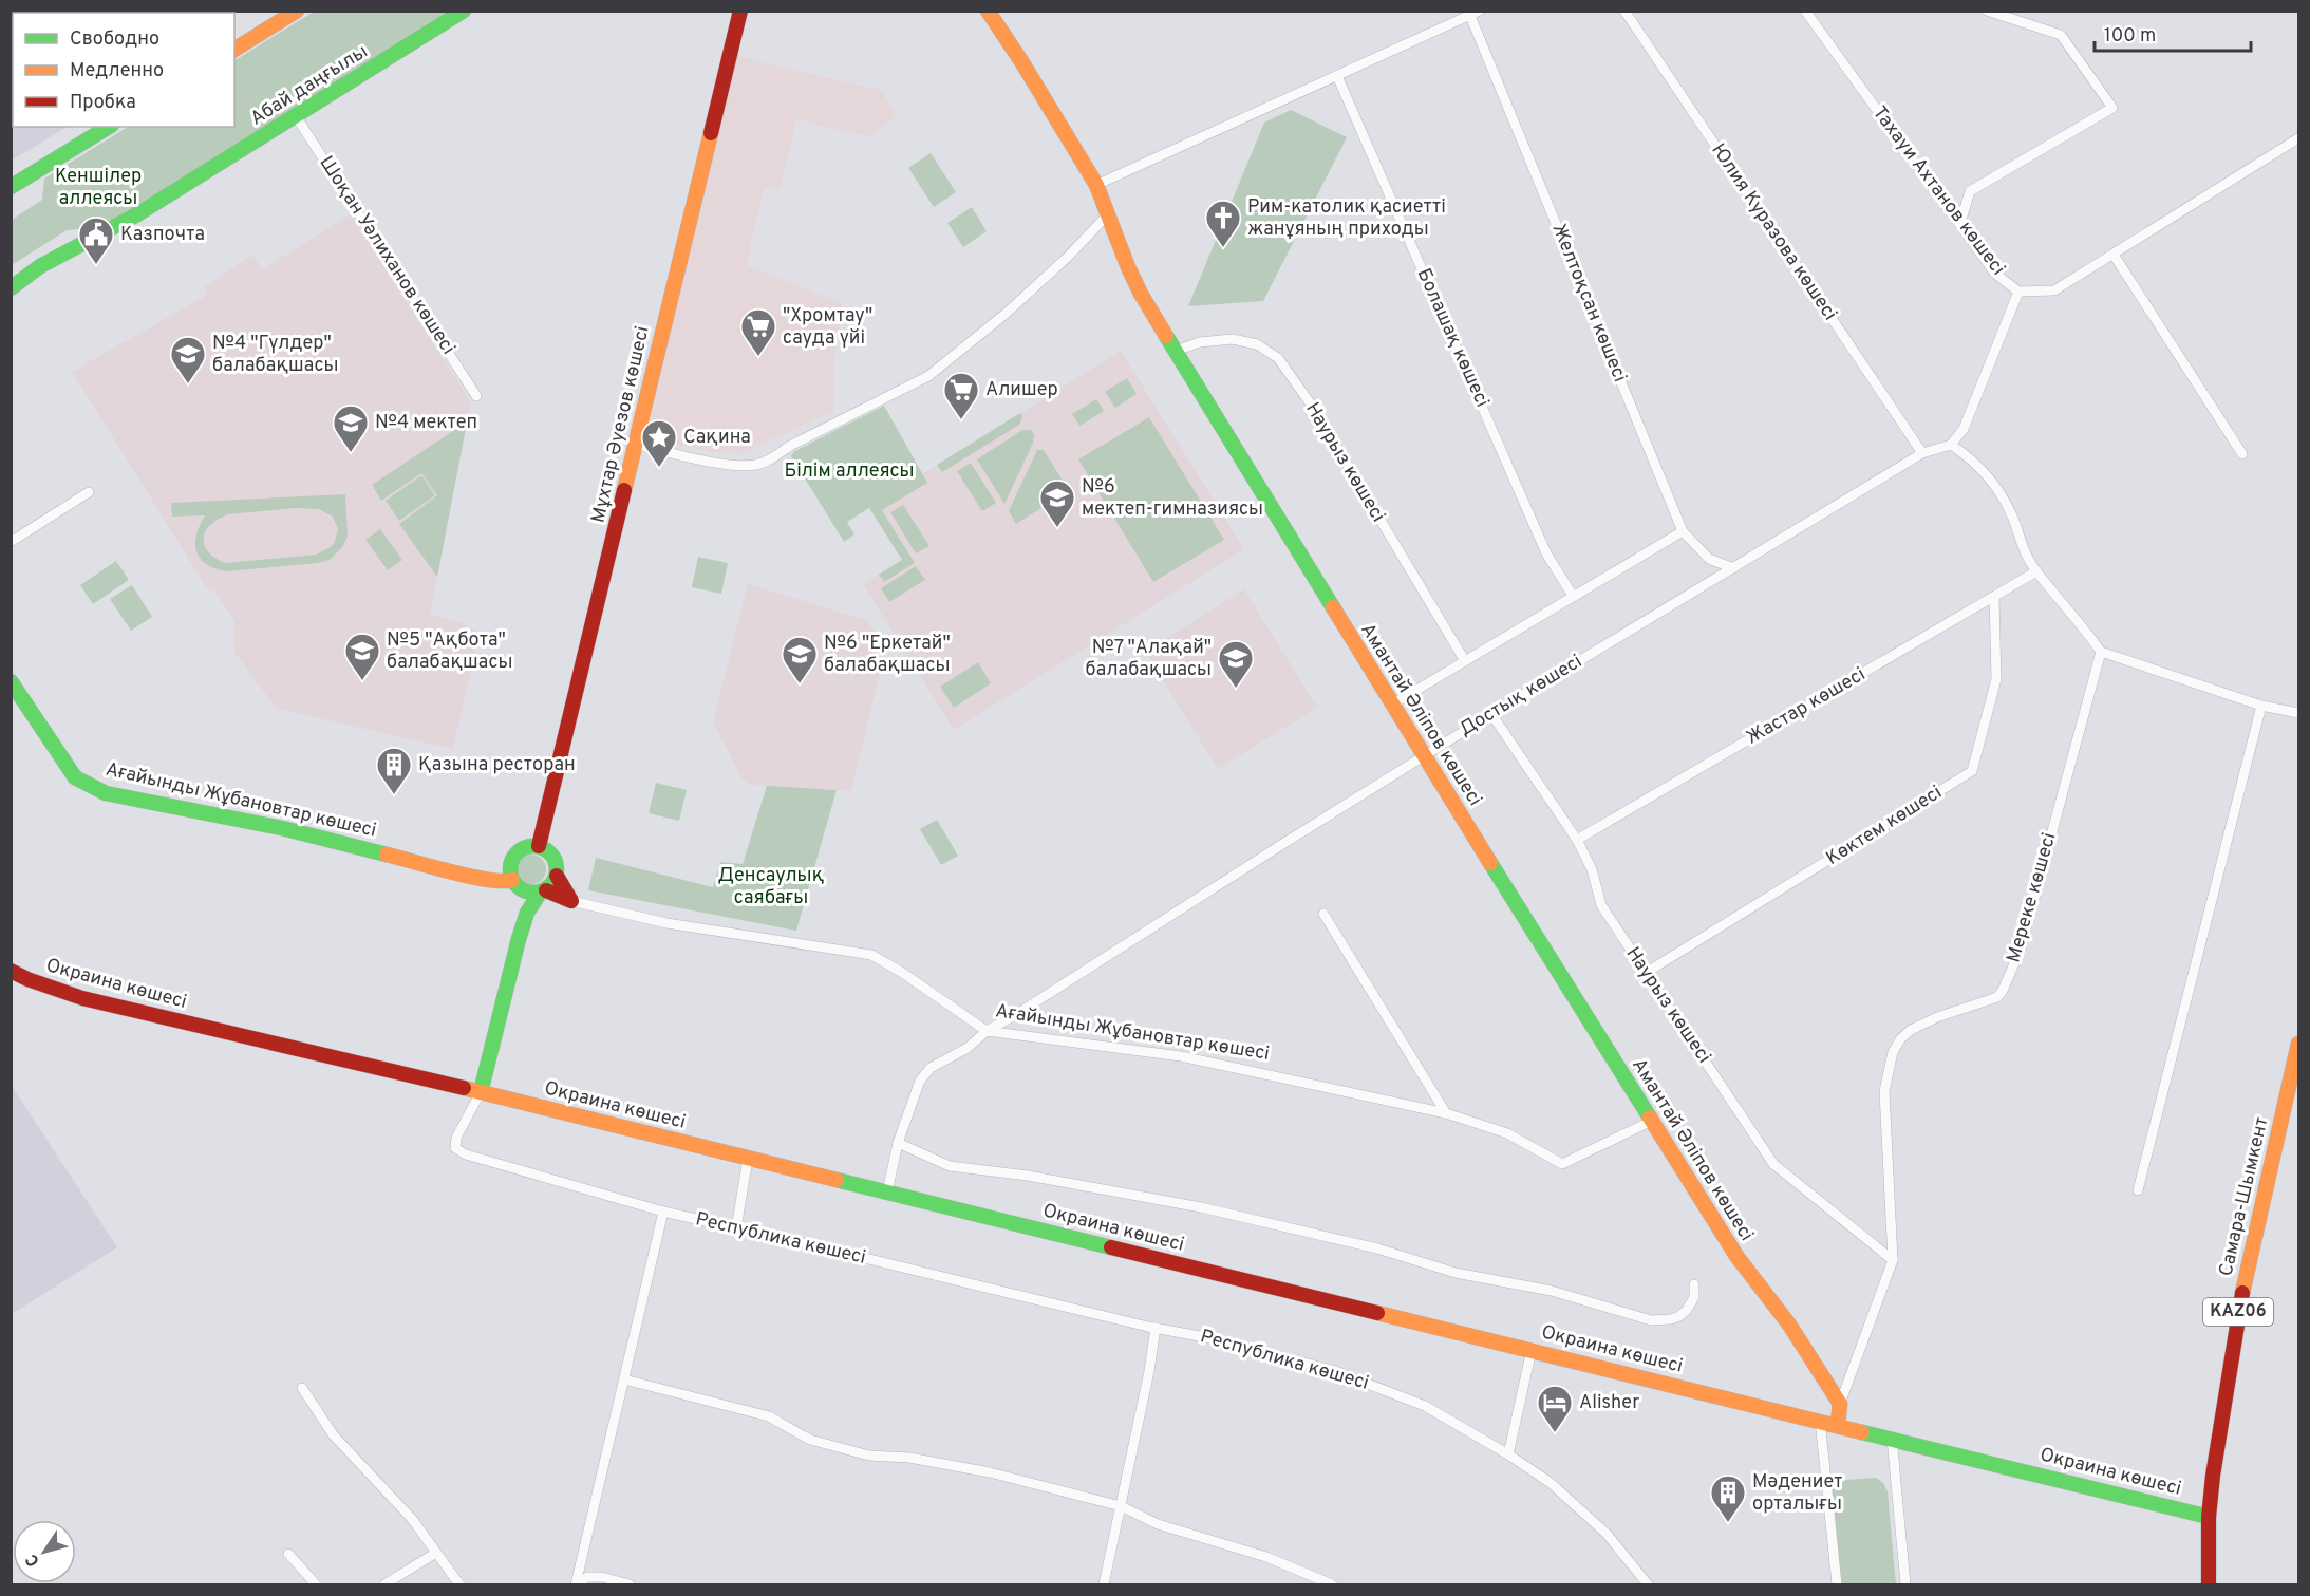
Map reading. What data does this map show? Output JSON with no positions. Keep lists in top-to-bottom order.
{
  "streets": {
    "main road": [
      "Абай даңғылы",
      "Мұхтар Әуезов көшесі",
      "Амантай Әліпов көшесі",
      "Ағайынды Жұбановтар көшесі",
      "Окраина көшесі",
      "Самара-Шымкент",
      "KАZ06"
    ],
    "street": [
      "Тахауи Ахтанов көшесі",
      "Юлия Куразова көшесі",
      "Шоқан Уәлиханов көшесі",
      "Желтоқсан көшесі",
      "Болашақ көшесі",
      "Наурыз көшесі",
      "Достық көшесі",
      "Жастар көшесі",
      "Көктем көшесі",
      "Мереке көшесі",
      "Республика көшесі"
    ]
  },
  "crossings": [
    ["Абай даңғылы", "Шоқан Уәлиханов көшесі"],
    ["Юлия Куразова көшесі", "Достық көшесі"],
    ["Желтоқсан көшесі", "Достық көшесі"],
    ["Мұхтар Әуезов көшесі", "Ағайынды Жұбановтар көшесі"],
    ["Наурыз көшесі", "Достық көшесі"],
    ["Наурыз көшесі", "Жастар көшесі"],
    ["Наурыз көшесі", "Амантай Әліпов көшесі"],
    ["Наурыз көшесі", "Көктем көшесі"],
    ["Наурыз көшесі", "Мереке көшесі"],
    ["Достық көшесі", "Амантай Әліпов көшесі"],
    ["Достық көшесі", "Ағайынды Жұбановтар көшесі"],
    ["Достық көшесі", "Окраина көшесі"],
    ["Жастар көшесі", "Көктем көшесі"],
    ["Амантай Әліпов көшесі", "Ағайынды Жұбановтар көшесі"],
    ["Амантай Әліпов көшесі", "Мереке көшесі"],
    ["Окраина көшесі", "Самара-Шымкент"],
    ["Окраина көшесі", "Республика көшесі"]
  ],
  "parks": ["Кеншілер аллеясы", "Білім аллеясы", "Денсаулық саябағы"],
  "places": {
    "church": ["Рим-католик қасиетті жанұяның приходы"],
    "public building": ["Казпочта"],
    "supermarket": ["\"Хромтау\" сауда үйі", "Алишер"],
    "school or university": [
      "№4 \"Гүлдер\" балабақшасы",
      "№4 мектеп",
      "№6 мектеп-гимназиясы",
      "№5 \"Ақбота\" балабақшасы",
      "№6 \"Еркетай\" балабақшасы",
      "№7 \"Алақай\" балабақшасы"
    ],
    "place": ["Сақина"],
    "building": ["Қазына ресторан", "Мәдениет орталығы"],
    "hotel": ["Alisher"]
  },
  "legend": ["Свободно", "Медленно", "Пробка"],
  "scale_bar": "100 m",
  "north": "bottom left"
}
